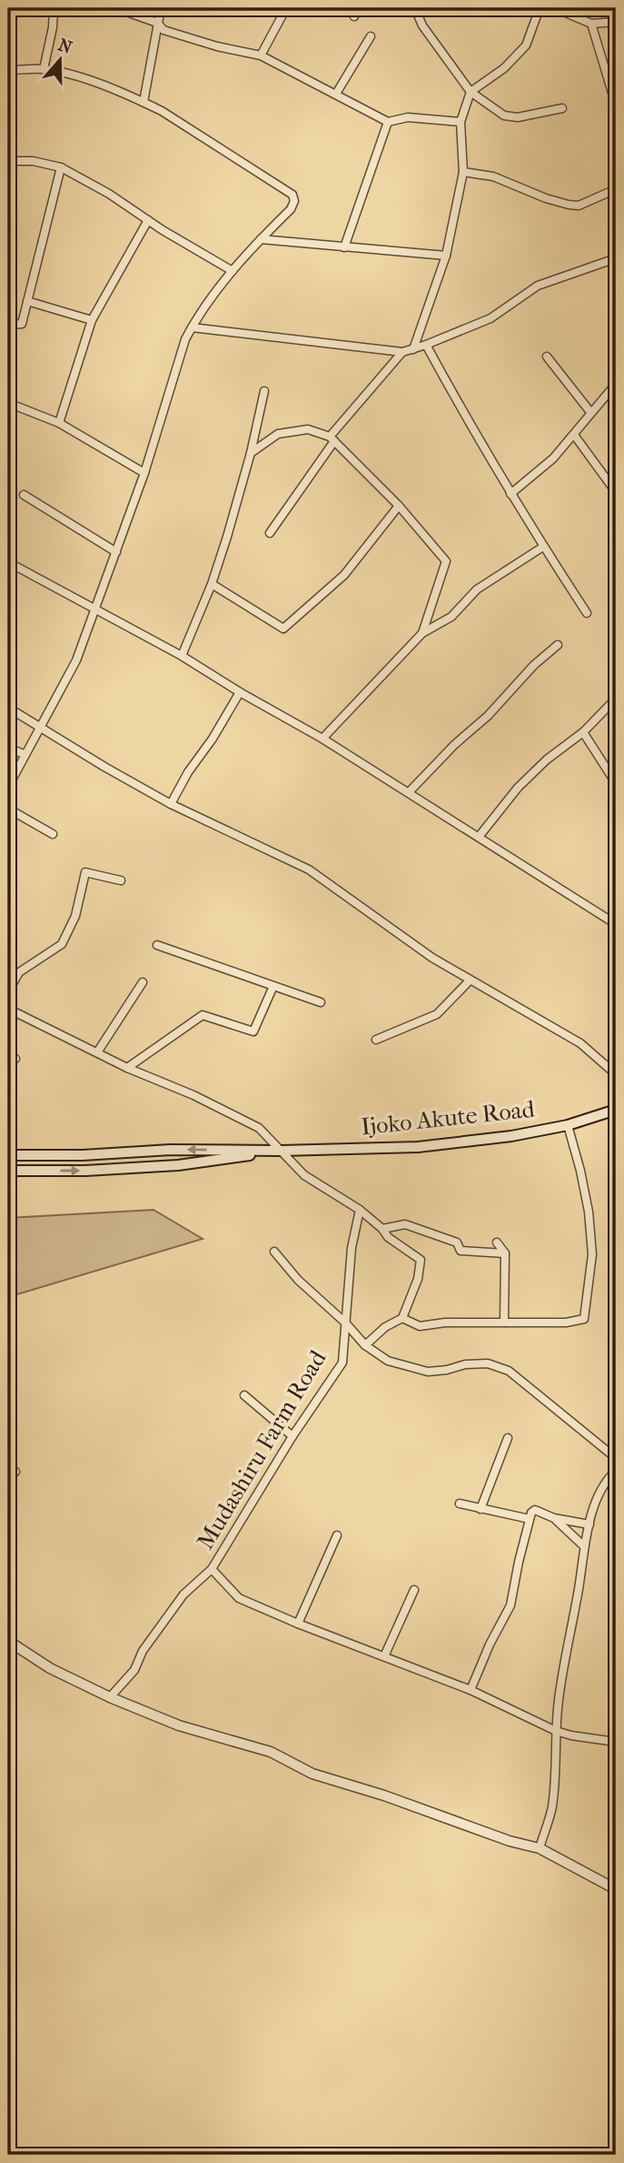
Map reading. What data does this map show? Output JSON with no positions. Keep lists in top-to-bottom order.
{
  "streets": {
    "main road": ["Ijoko Akute Road"],
    "street": ["Mudashiru Farm Road"]
  },
  "north": "top"
}
